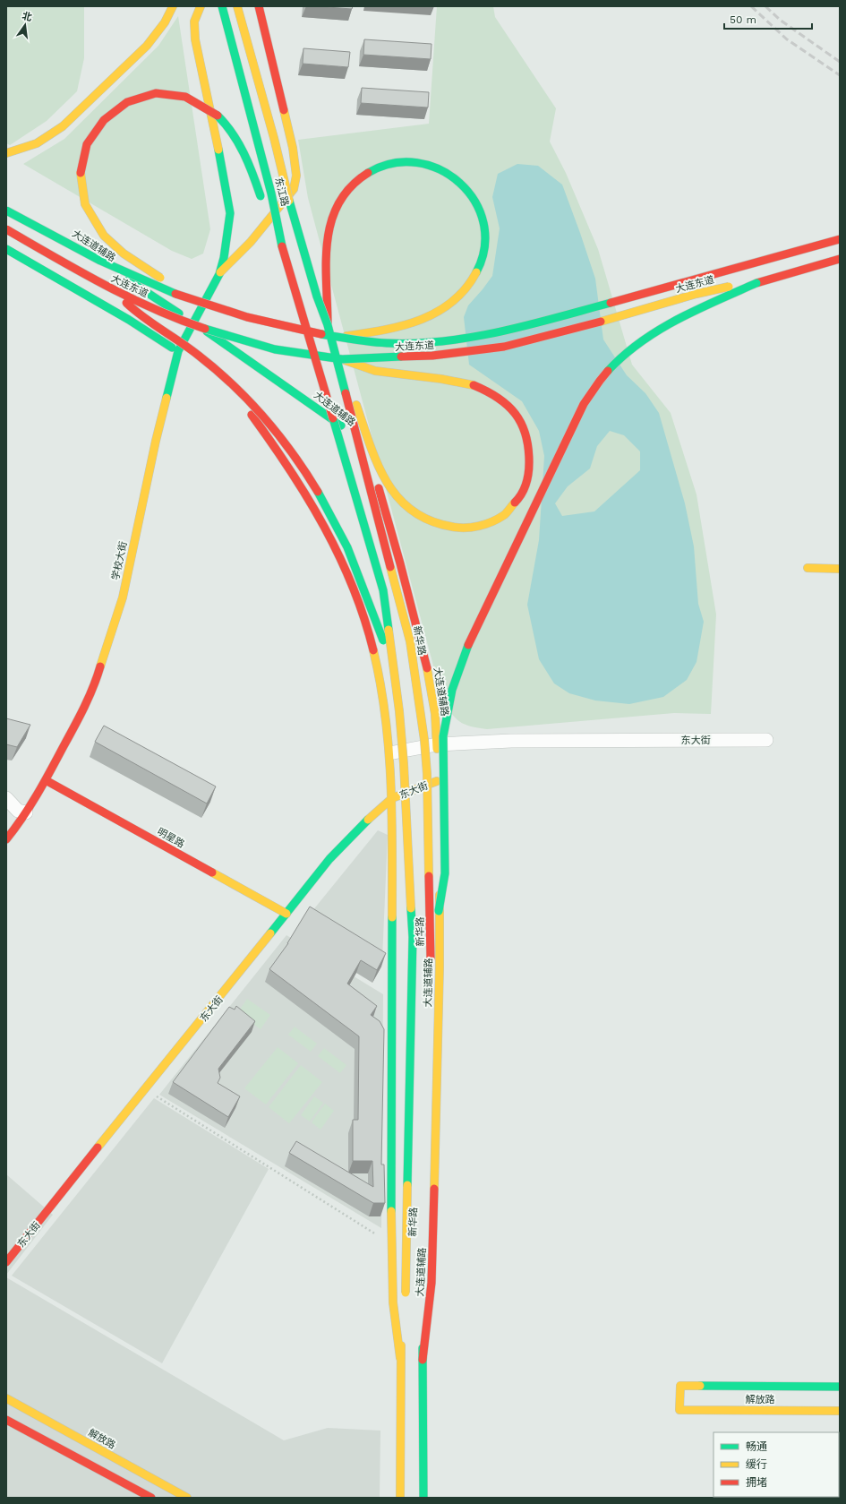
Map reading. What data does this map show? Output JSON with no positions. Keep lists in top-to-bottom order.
{
  "streets": {
    "main road": [
      "东江路",
      "大连道辅路",
      "大连东道",
      "学校大街",
      "新华路",
      "东大街",
      "明星路",
      "解放路"
    ]
  },
  "crossings": [
    ["东江路", "新华路"],
    ["大连道辅路", "学校大街"],
    ["大连道辅路", "东大街"],
    ["大连东道", "新华路"],
    ["学校大街", "明星路"],
    ["东大街", "明星路"]
  ],
  "legend": ["畅通", "缓行", "拥堵"],
  "scale_bar": "50 m",
  "north": "top"
}
